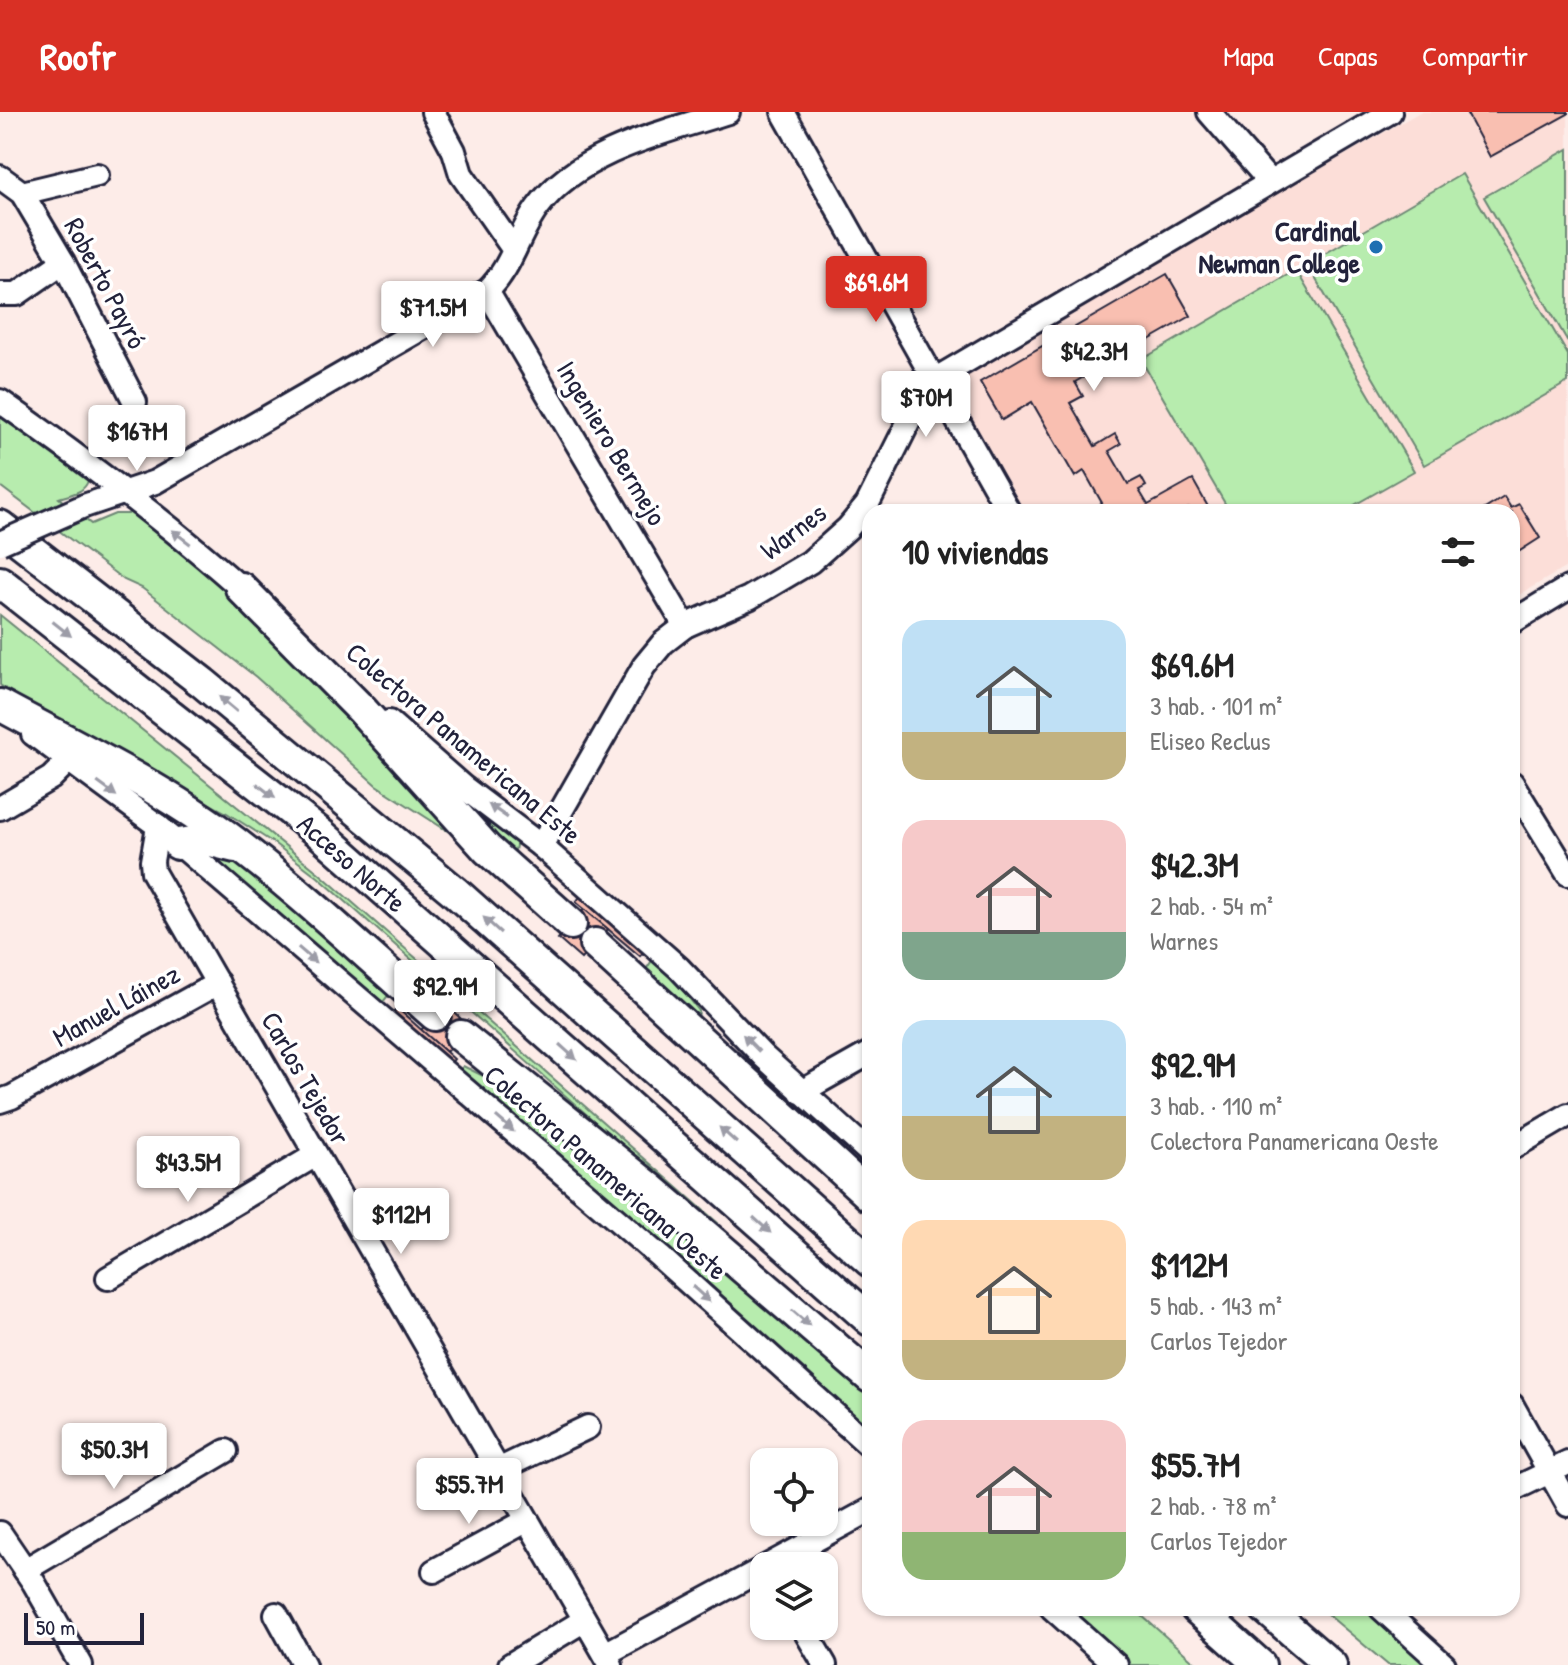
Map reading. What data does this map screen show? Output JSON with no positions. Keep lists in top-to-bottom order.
{
  "streets": {
    "highway": ["Acceso Norte"],
    "street": [
      "Roberto Payró",
      "Ingeniero Bermejo",
      "Warnes",
      "Colectora Panamericana Este",
      "Manuel Láinez",
      "Carlos Tejedor",
      "Colectora Panamericana Oeste"
    ]
  },
  "crossings": [
    ["Ingeniero Bermejo", "Warnes"],
    ["Warnes", "Colectora Panamericana Este"],
    ["Manuel Láinez", "Carlos Tejedor"],
    ["Carlos Tejedor", "Colectora Panamericana Oeste"]
  ],
  "one_way": ["Colectora Panamericana Este", "Colectora Panamericana Oeste"],
  "places": ["Cardinal Newman College"],
  "scale_bar": "50 m",
  "page": {
    "header": "Roofr",
    "nav": ["Mapa", "Capas", "Compartir"],
    "price": [
      "$69.6M",
      "$71.5M",
      "$42.3M",
      "$70M",
      "$167M",
      "$92.9M",
      "$43.5M",
      "$112M",
      "$50.3M",
      "$55.7M"
    ],
    "heading": "10 viviendas",
    "list": [
      {
        "name": "$69.6M",
        "note": "3 hab. · 101 m² · Eliseo Reclus"
      },
      {
        "name": "$42.3M",
        "note": "2 hab. · 54 m² · Warnes"
      },
      {
        "name": "$92.9M",
        "note": "3 hab. · 110 m² · Colectora Panamericana Oeste"
      },
      {
        "name": "$112M",
        "note": "5 hab. · 143 m² · Carlos Tejedor"
      },
      {
        "name": "$55.7M",
        "note": "2 hab. · 78 m² · Carlos Tejedor"
      }
    ],
    "scale": "50 m"
  }
}
